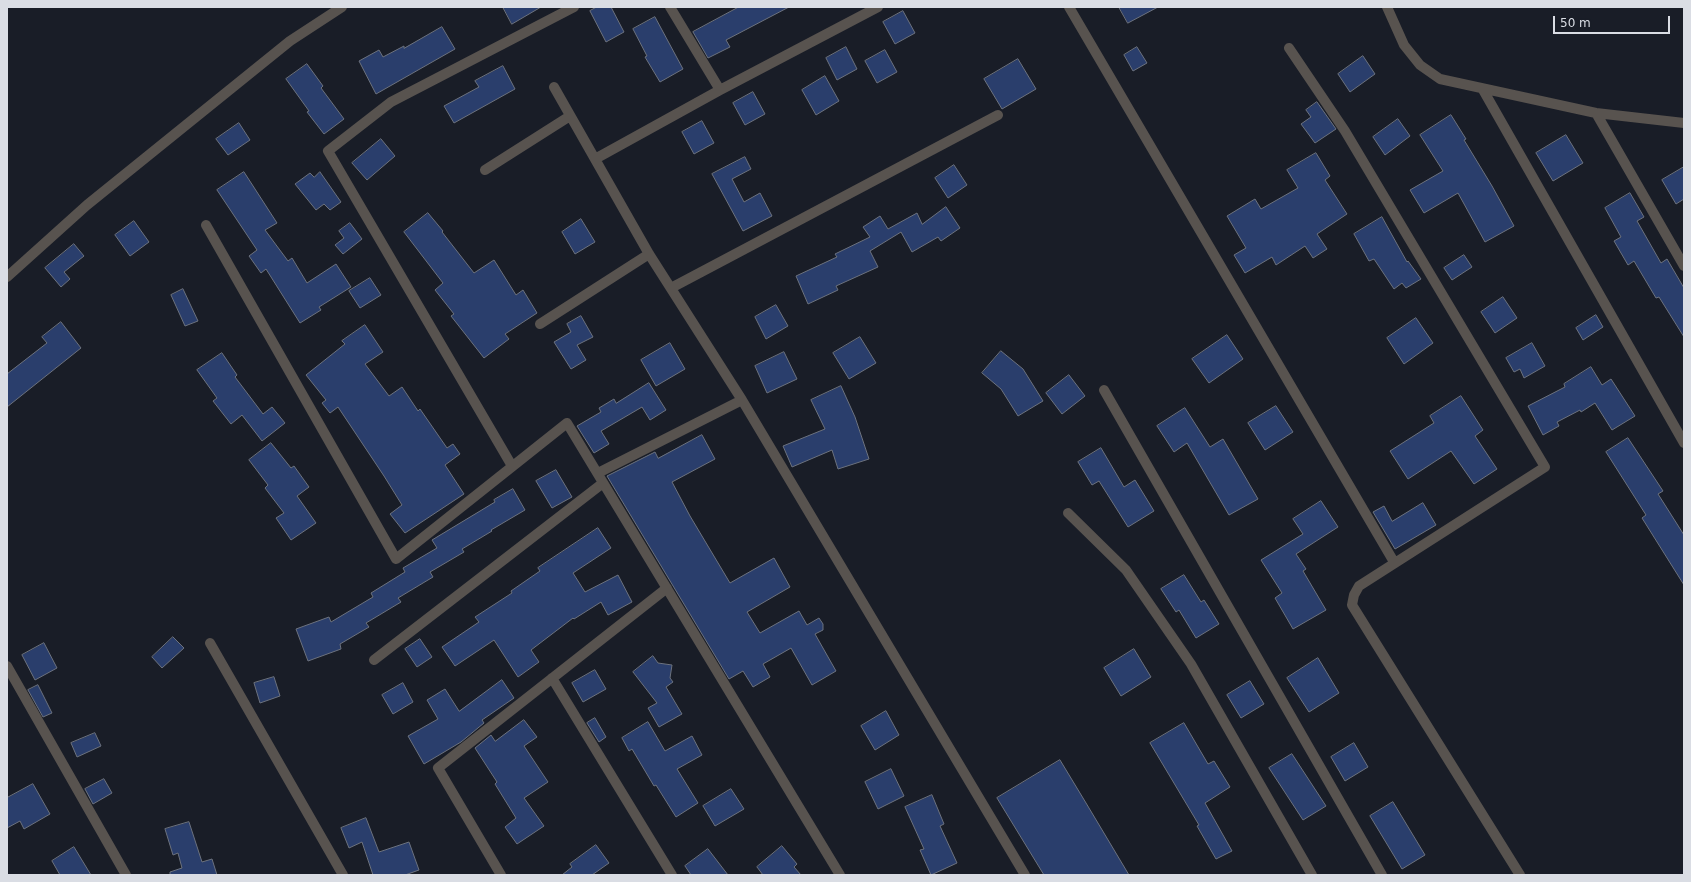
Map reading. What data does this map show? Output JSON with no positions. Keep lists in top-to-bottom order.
{
  "scale_bar": "50 m"
}
